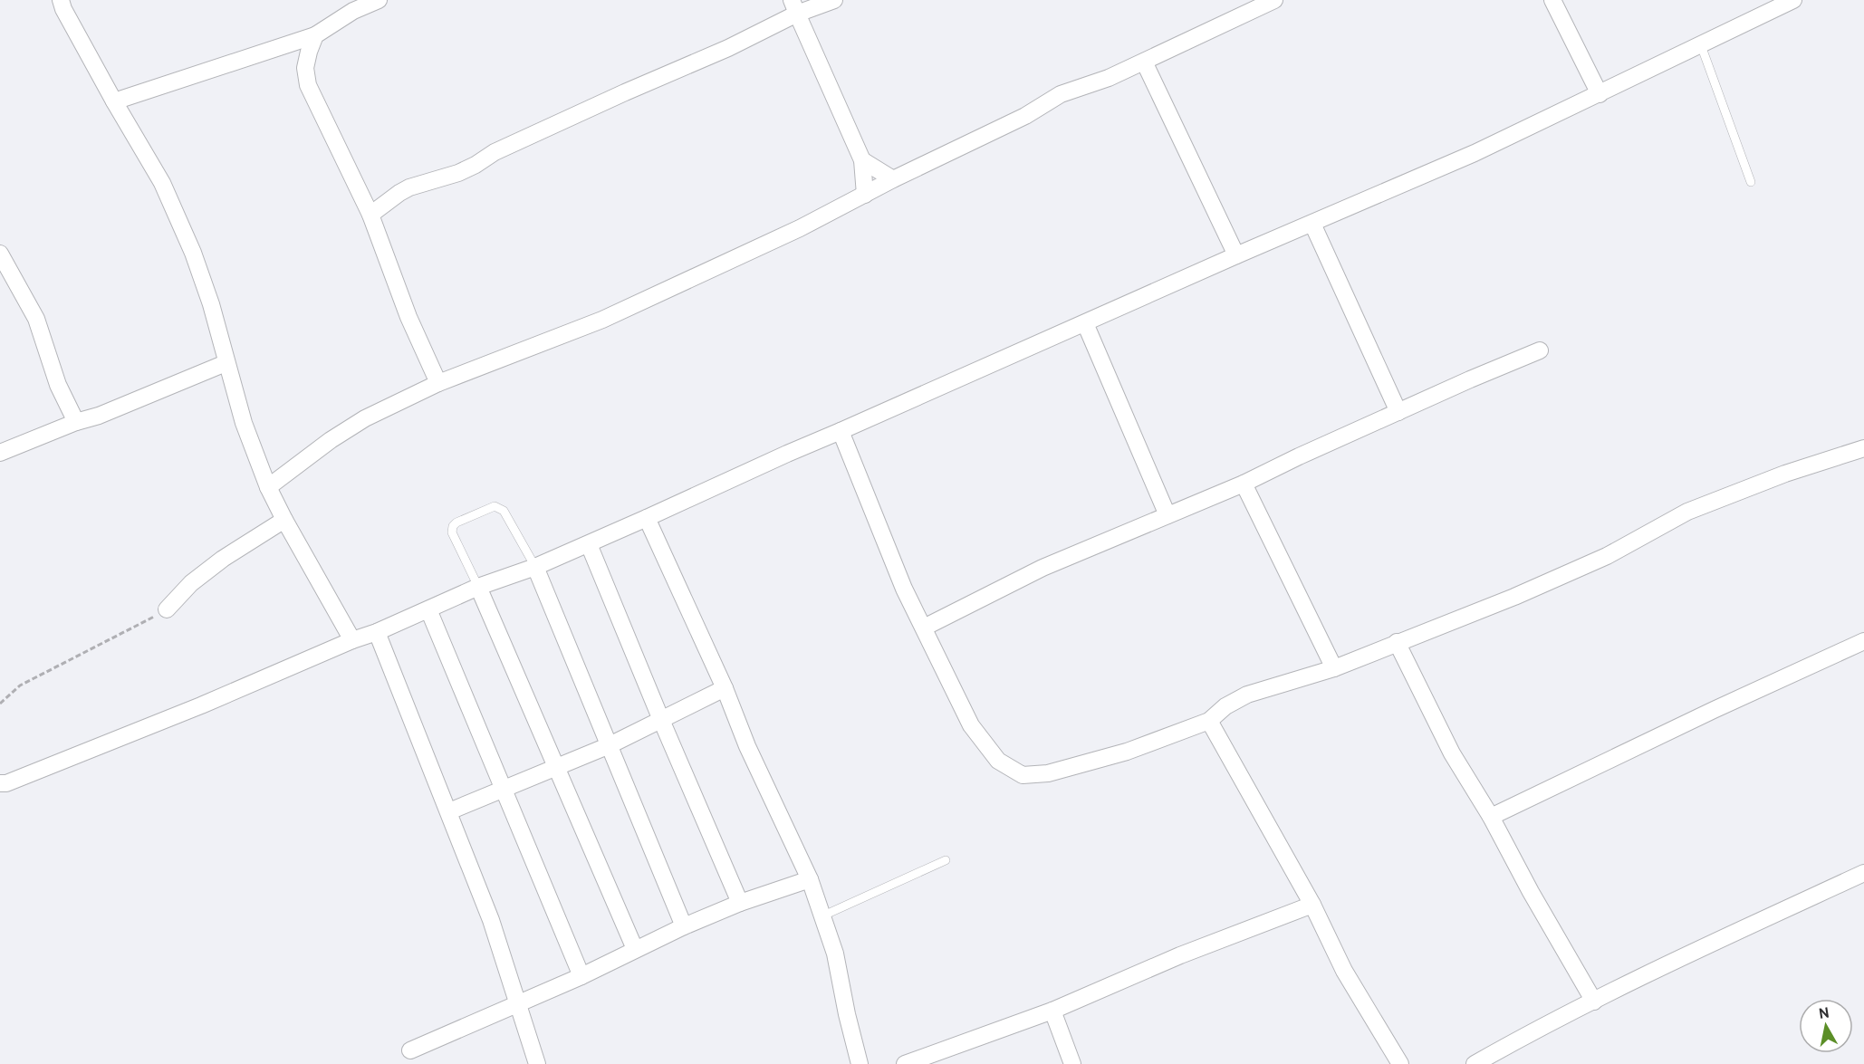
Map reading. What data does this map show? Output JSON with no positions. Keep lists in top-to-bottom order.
{
  "north": "top"
}
